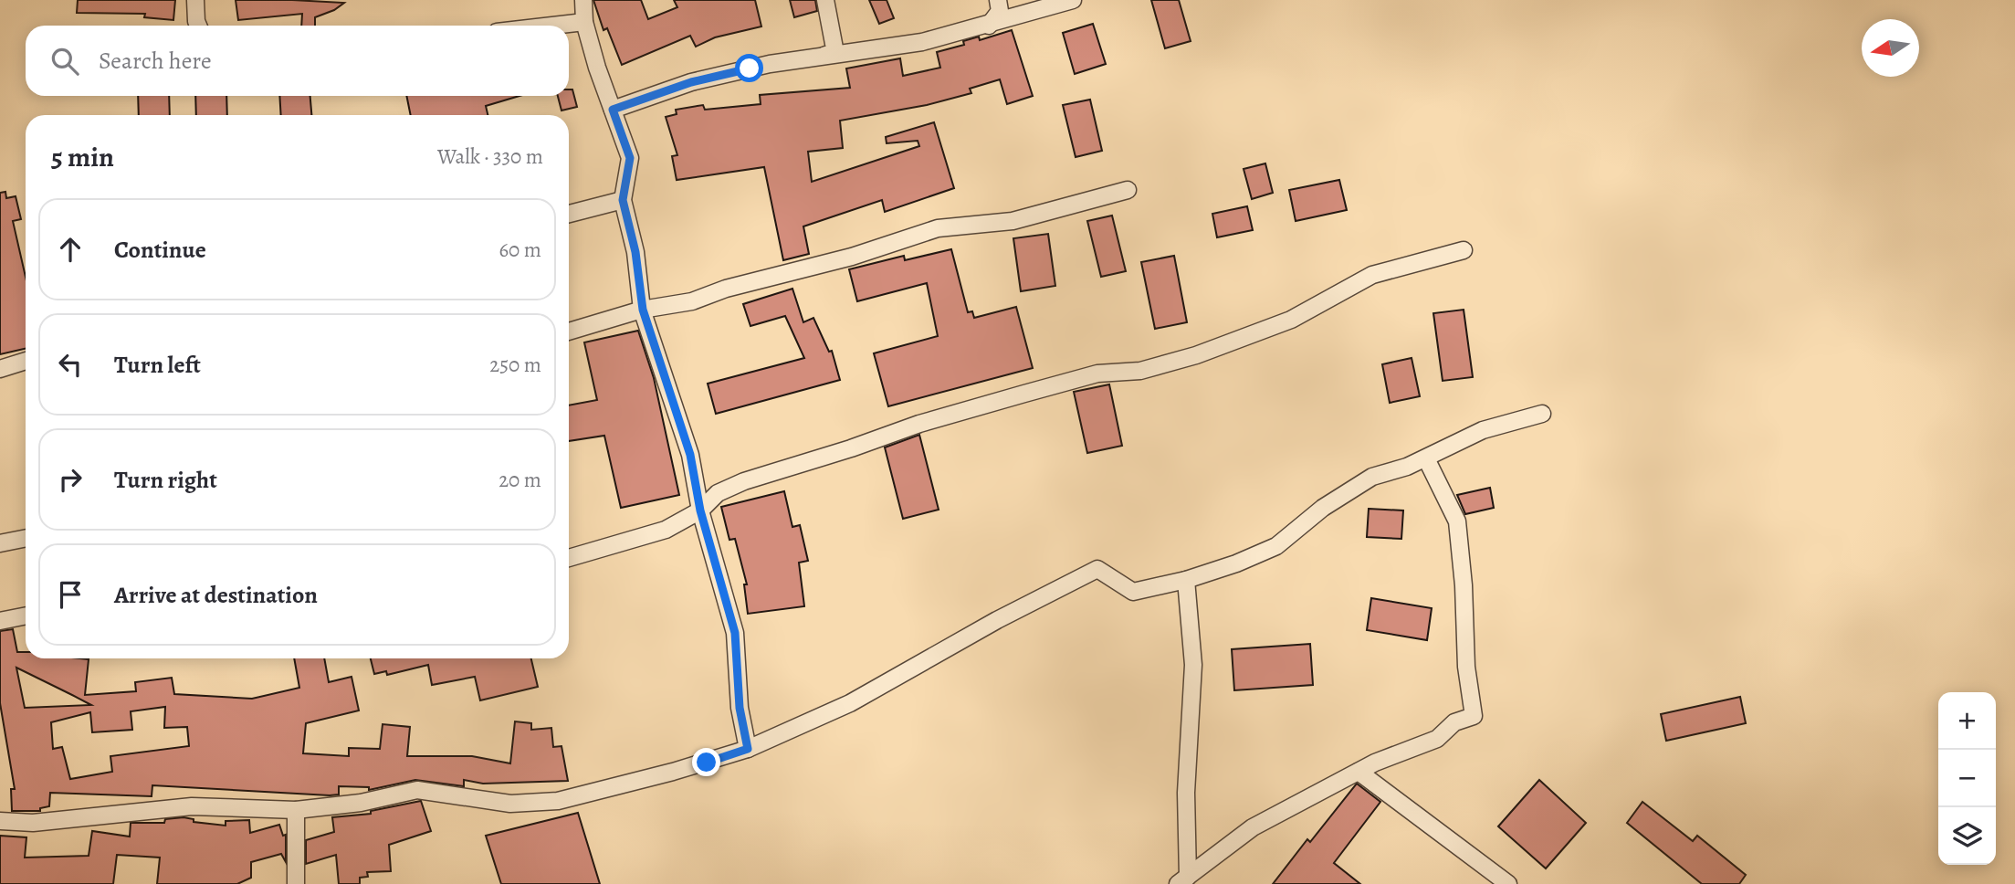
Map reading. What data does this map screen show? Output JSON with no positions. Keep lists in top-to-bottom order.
{
  "north": "left",
  "page": {
    "search": "Search here",
    "heading": ["5 min", "Walk · 330 m"],
    "list": [
      ["Continue", "60 m"],
      ["Turn left", "250 m"],
      ["Turn right", "20 m"],
      "Arrive at destination"
    ],
    "map_buttons": ["+", "−"]
  }
}
